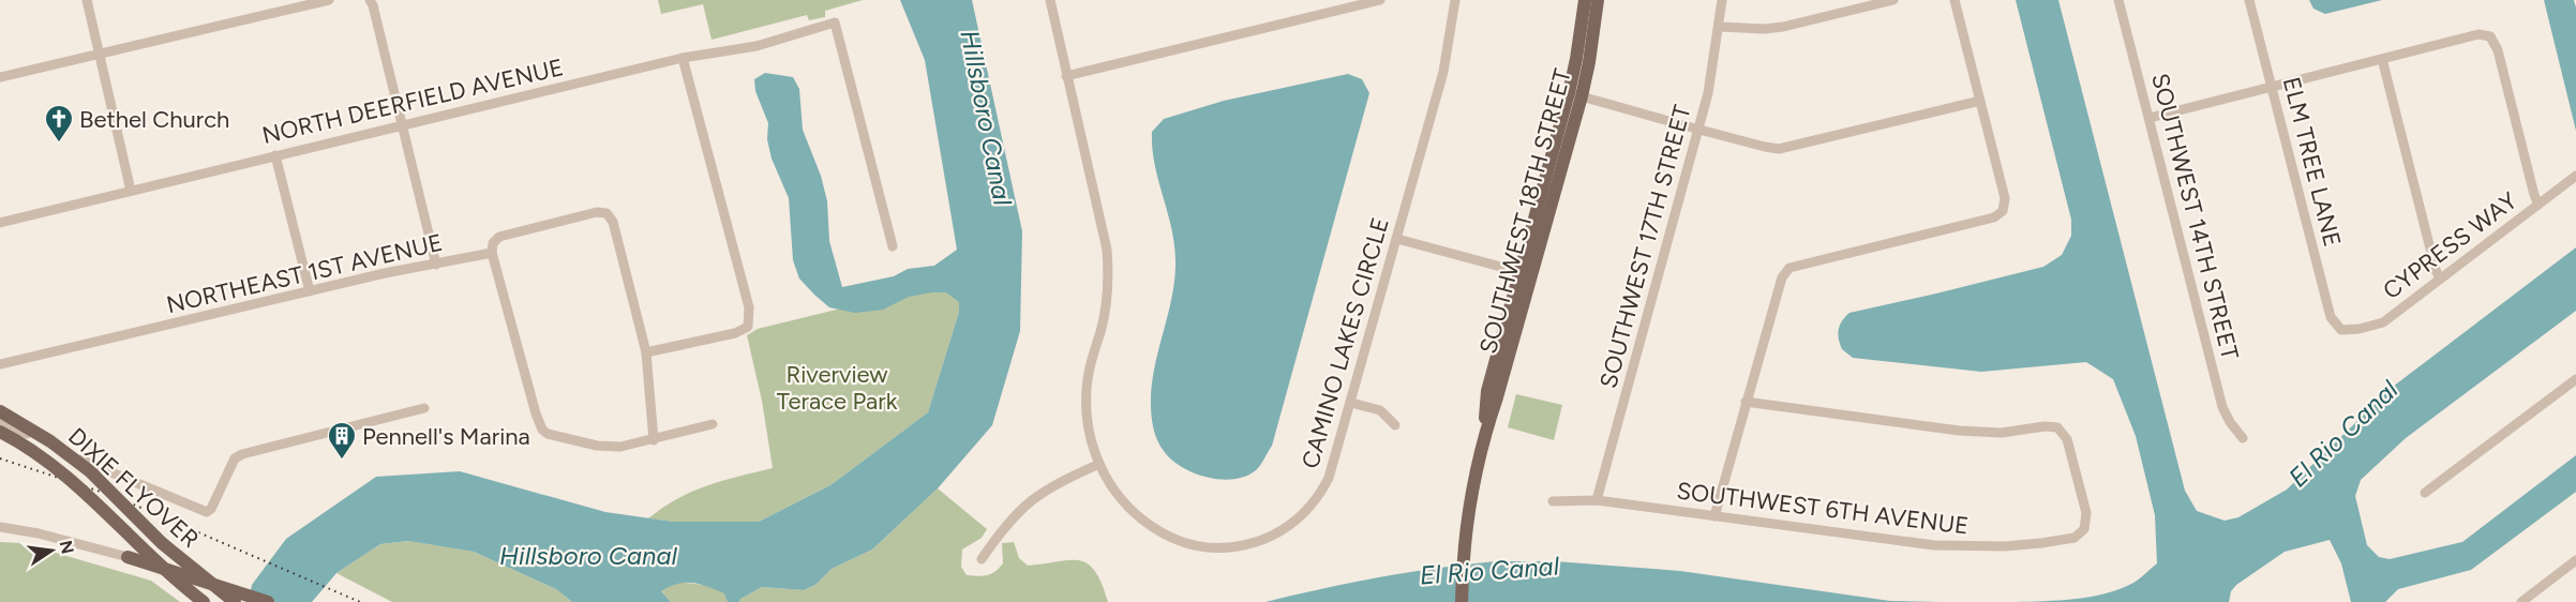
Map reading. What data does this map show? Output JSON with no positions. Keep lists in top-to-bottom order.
{
  "streets": {
    "main road": ["SOUTHWEST 18TH STREET", "DIXIE FLYOVER"],
    "street": [
      "NORTH DEERFIELD AVENUE",
      "ELM TREE LANE",
      "SOUTHWEST 14TH STREET",
      "CYPRESS WAY",
      "SOUTHWEST 17TH STREET",
      "NORTHEAST 1ST AVENUE",
      "CAMINO LAKES CIRCLE",
      "SOUTHWEST 6TH AVENUE"
    ]
  },
  "crossings": [
    ["ELM TREE LANE", "CYPRESS WAY"],
    ["SOUTHWEST 17TH STREET", "SOUTHWEST 6TH AVENUE"]
  ],
  "water": ["Hillsboro Canal", "El Rio Canal"],
  "parks": ["Riverview Terace Park"],
  "places": {
    "church": ["Bethel Church"],
    "building": ["Pennell's Marina"]
  },
  "north": "right"
}
